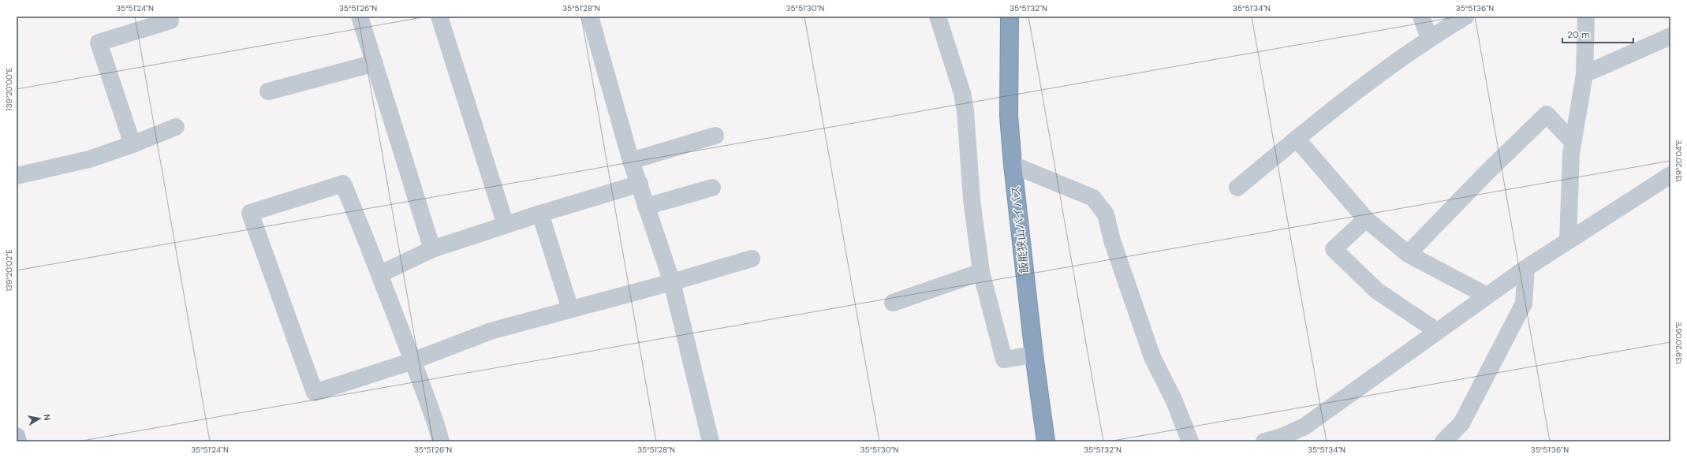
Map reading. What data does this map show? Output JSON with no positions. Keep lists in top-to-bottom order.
{
  "streets": {
    "highway": ["飯能狭山バイパス"]
  },
  "scale_bar": "20 m",
  "north": "right",
  "coordinates": [
    "35°51'24\"N",
    "35°51'26\"N",
    "35°51'28\"N",
    "35°51'30\"N",
    "35°51'32\"N",
    "35°51'34\"N",
    "35°51'36\"N",
    "139°20'00\"E",
    "139°20'04\"E",
    "139°20'02\"E",
    "139°20'06\"E"
  ]
}
